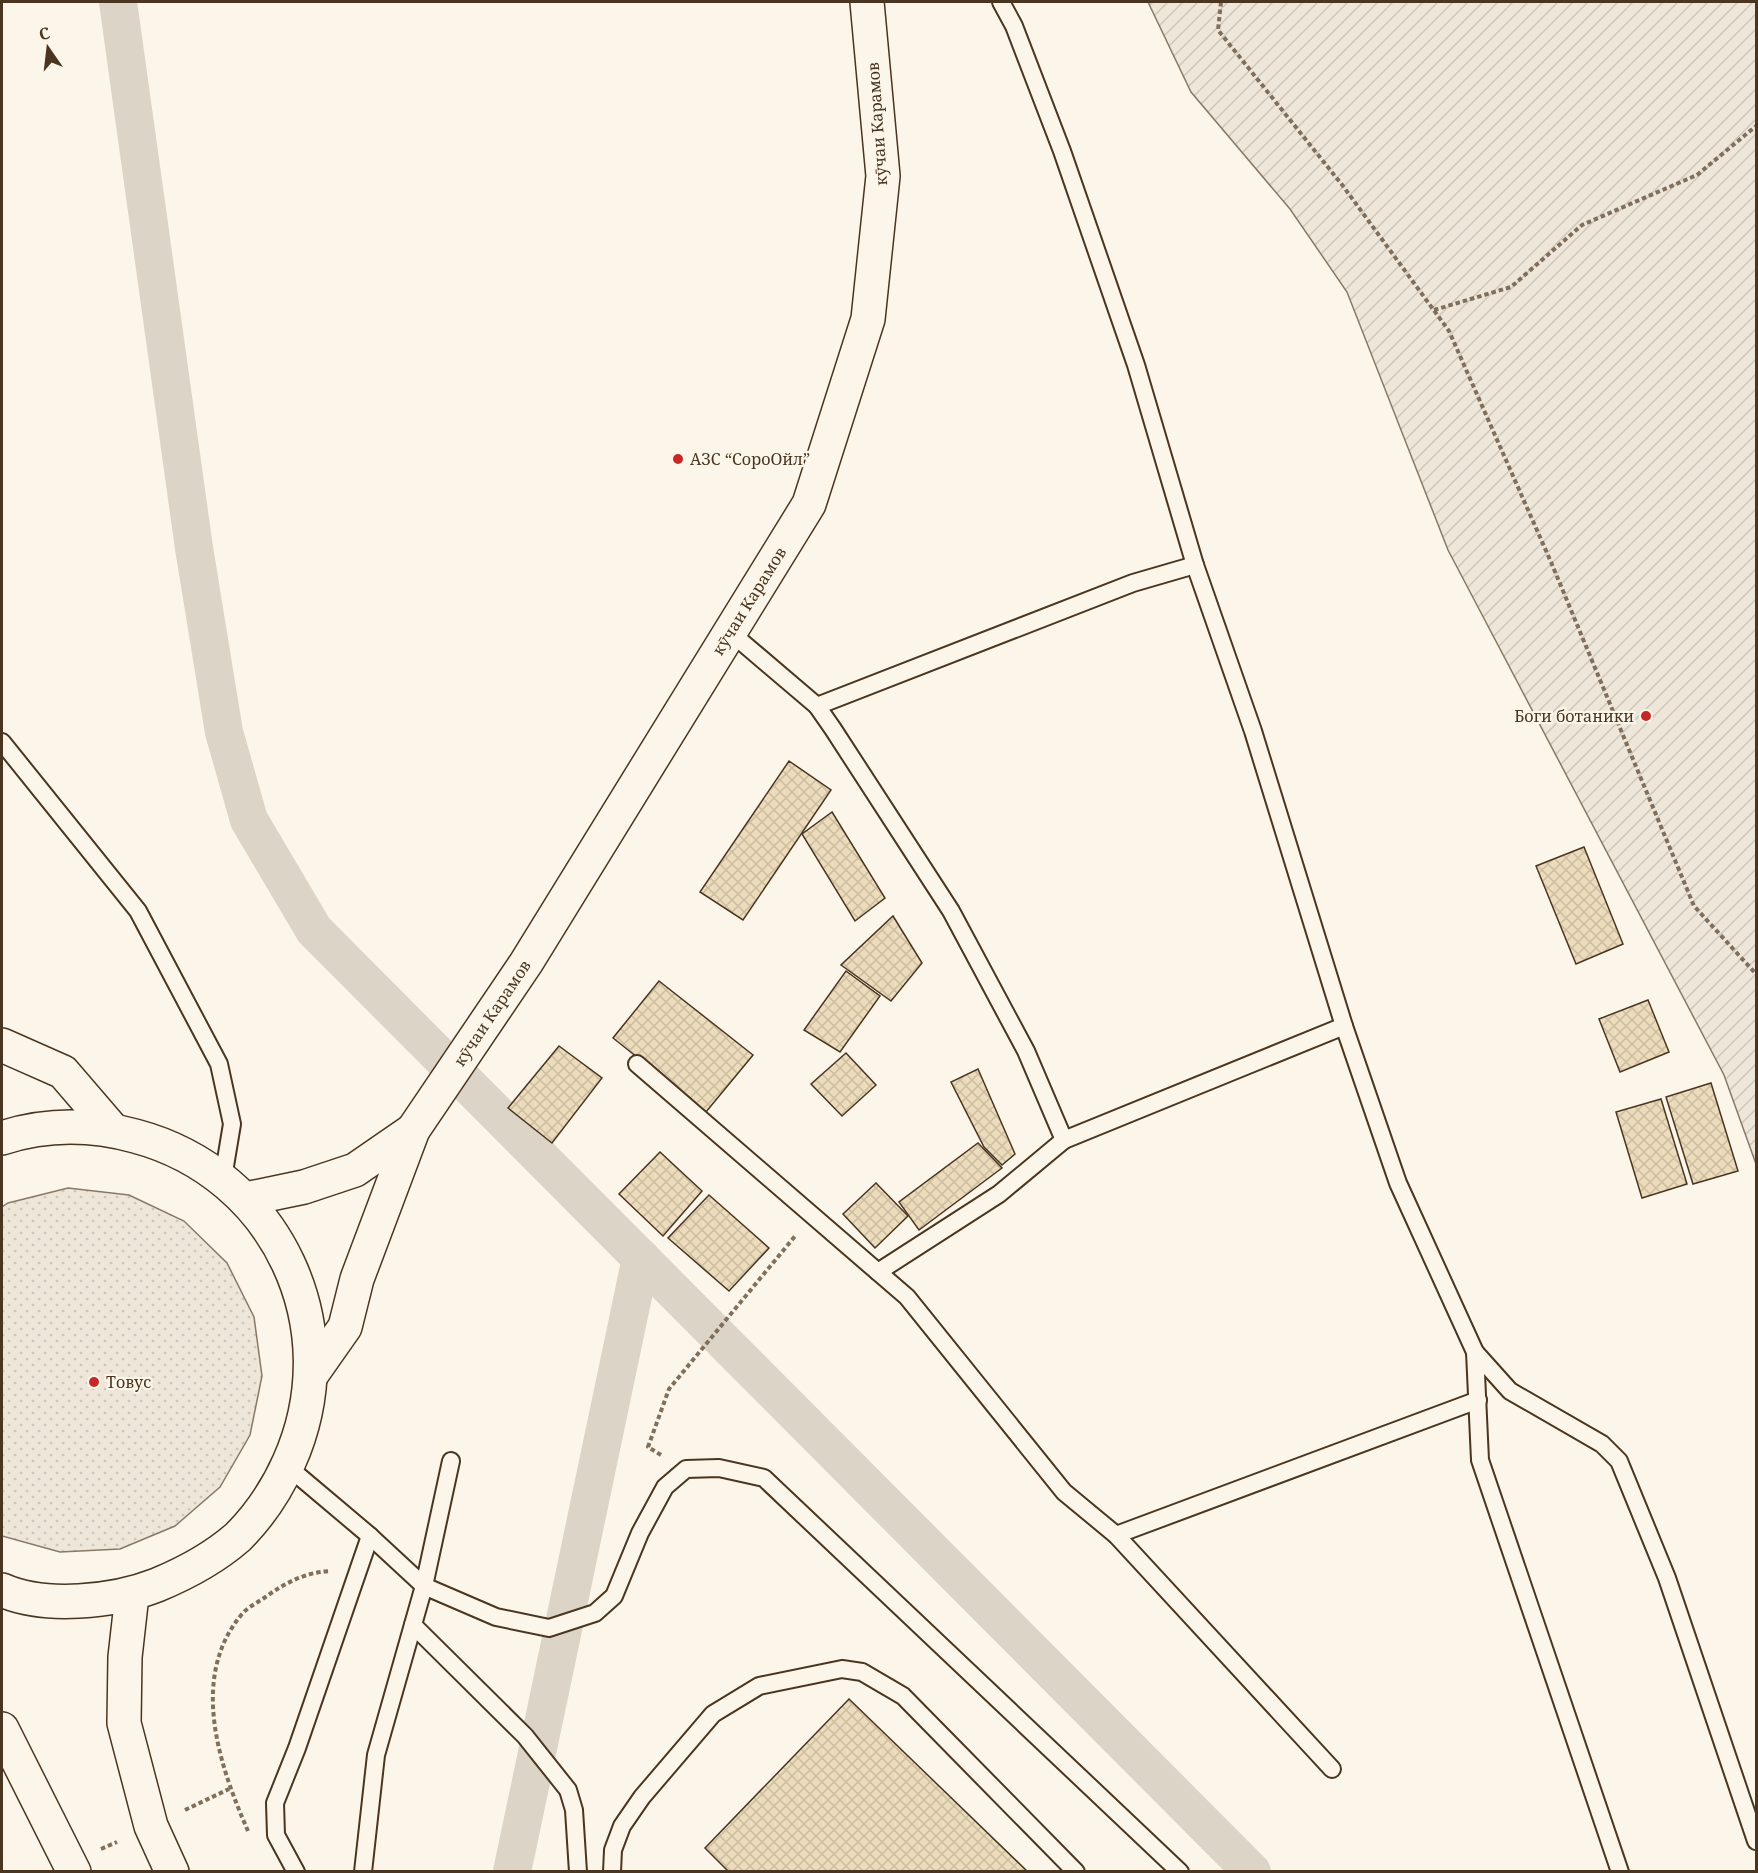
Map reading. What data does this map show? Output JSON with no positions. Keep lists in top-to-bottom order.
{
  "streets": {
    "main road": ["кӯчаи Карамов"]
  },
  "places": ["АЗС “СороОйл”", "Боги ботаники", "Товус"],
  "north": "top"
}
